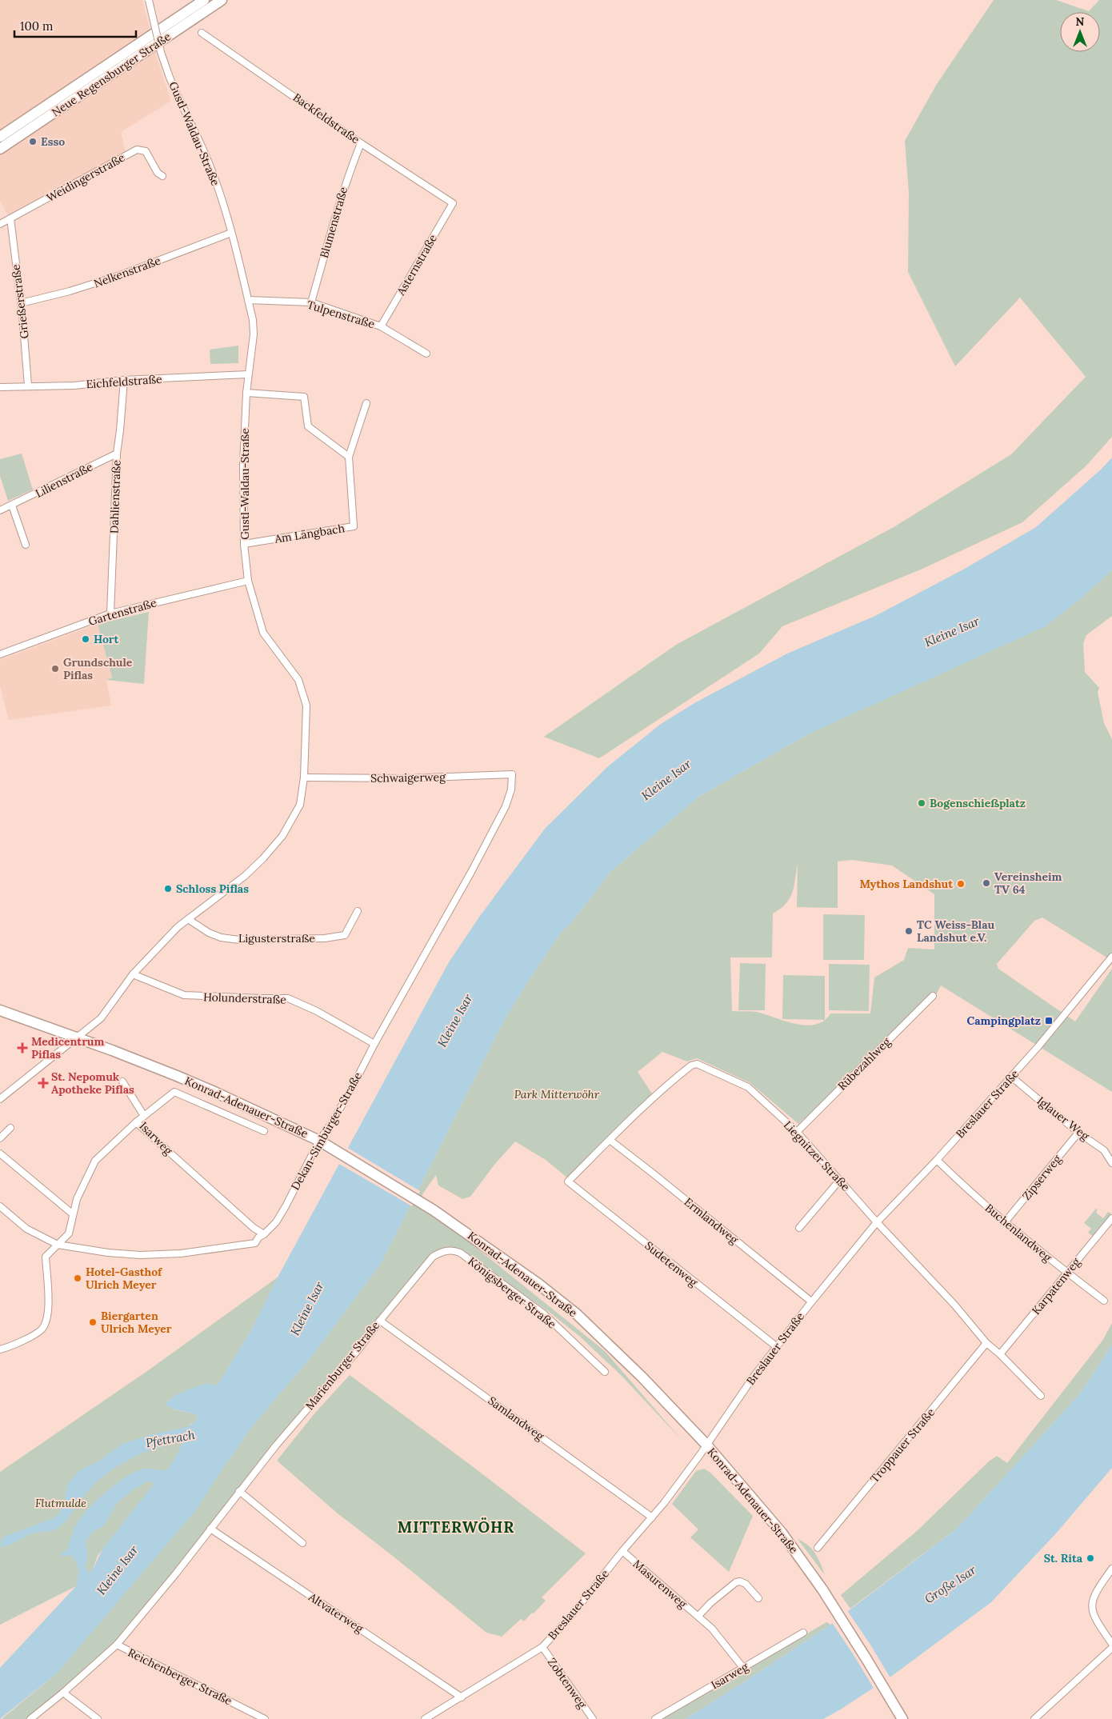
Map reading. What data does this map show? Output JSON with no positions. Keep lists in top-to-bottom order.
{
  "streets": {
    "main road": ["Neue Regensburger Straße", "Konrad-Adenauer-Straße"],
    "street": [
      "Backfeldstraße",
      "Gustl-Waldau-Straße",
      "Weidingerstraße",
      "Blumenstraße",
      "Asternstraße",
      "Nelkenstraße",
      "Grießerstraße",
      "Tulpenstraße",
      "Eichfeldstraße",
      "Lilienstraße",
      "Dahlienstraße",
      "Am Längbach",
      "Gartenstraße",
      "Schwaigerweg",
      "Ligusterstraße",
      "Holunderstraße",
      "Rübezahlweg",
      "Breslauer Straße",
      "Iglauer Weg",
      "Dekan-Simbürger-Straße",
      "Isarweg",
      "Liegnitzer Straße",
      "Zipserweg",
      "Ermlandweg",
      "Buchenlandweg",
      "Sudetenweg",
      "Karpatenweg",
      "Königsberger Straße",
      "Marienburger Straße",
      "Samlandweg",
      "Troppauer Straße",
      "Masurenweg",
      "Altvaterweg",
      "Reichenberger Straße",
      "Zobtenweg"
    ]
  },
  "crossings": [
    ["Backfeldstraße", "Blumenstraße"],
    ["Backfeldstraße", "Asternstraße"],
    ["Gustl-Waldau-Straße", "Nelkenstraße"],
    ["Gustl-Waldau-Straße", "Tulpenstraße"],
    ["Gustl-Waldau-Straße", "Eichfeldstraße"],
    ["Gustl-Waldau-Straße", "Am Längbach"],
    ["Gustl-Waldau-Straße", "Gartenstraße"],
    ["Gustl-Waldau-Straße", "Schwaigerweg"],
    ["Gustl-Waldau-Straße", "Ligusterstraße"],
    ["Gustl-Waldau-Straße", "Holunderstraße"],
    ["Gustl-Waldau-Straße", "Konrad-Adenauer-Straße"],
    ["Weidingerstraße", "Grießerstraße"],
    ["Blumenstraße", "Tulpenstraße"],
    ["Asternstraße", "Tulpenstraße"],
    ["Nelkenstraße", "Grießerstraße"],
    ["Grießerstraße", "Eichfeldstraße"],
    ["Eichfeldstraße", "Dahlienstraße"],
    ["Lilienstraße", "Dahlienstraße"],
    ["Dahlienstraße", "Gartenstraße"],
    ["Schwaigerweg", "Dekan-Simbürger-Straße"],
    ["Holunderstraße", "Dekan-Simbürger-Straße"],
    ["Rübezahlweg", "Liegnitzer Straße"],
    ["Breslauer Straße", "Konrad-Adenauer-Straße"],
    ["Breslauer Straße", "Iglauer Weg"],
    ["Breslauer Straße", "Liegnitzer Straße"],
    ["Breslauer Straße", "Ermlandweg"],
    ["Breslauer Straße", "Buchenlandweg"],
    ["Breslauer Straße", "Sudetenweg"],
    ["Breslauer Straße", "Samlandweg"],
    ["Breslauer Straße", "Masurenweg"],
    ["Breslauer Straße", "Altvaterweg"],
    ["Breslauer Straße", "Zobtenweg"],
    ["Konrad-Adenauer-Straße", "Dekan-Simbürger-Straße"],
    ["Iglauer Weg", "Zipserweg"],
    ["Dekan-Simbürger-Straße", "Isarweg"],
    ["Isarweg", "Masurenweg"],
    ["Liegnitzer Straße", "Ermlandweg"],
    ["Liegnitzer Straße", "Sudetenweg"],
    ["Liegnitzer Straße", "Karpatenweg"],
    ["Liegnitzer Straße", "Troppauer Straße"],
    ["Zipserweg", "Buchenlandweg"],
    ["Buchenlandweg", "Karpatenweg"],
    ["Königsberger Straße", "Marienburger Straße"],
    ["Marienburger Straße", "Samlandweg"],
    ["Marienburger Straße", "Altvaterweg"],
    ["Marienburger Straße", "Reichenberger Straße"]
  ],
  "districts": ["MITTERWÖHR"],
  "water": ["Kleine Isar", "Pfettrach", "Große Isar"],
  "parks": ["Park Mitterwöhr", "Flutmulde"],
  "places": {
    "other": [
      "Esso",
      "Hort",
      "Grundschule Piflas",
      "Bogenschießplatz",
      "Vereinsheim TV 64",
      "Mythos Landshut",
      "Schloss Piflas",
      "TC Weiss-Blau Landshut e.V.",
      "Hotel-Gasthof Ulrich Meyer",
      "Biergarten Ulrich Meyer",
      "St. Rita"
    ],
    "transit": ["Campingplatz"],
    "health": ["Medicentrum Piflas", "St. Nepomuk Apotheke Piflas"]
  },
  "scale_bar": "100 m",
  "north": "top"
}
